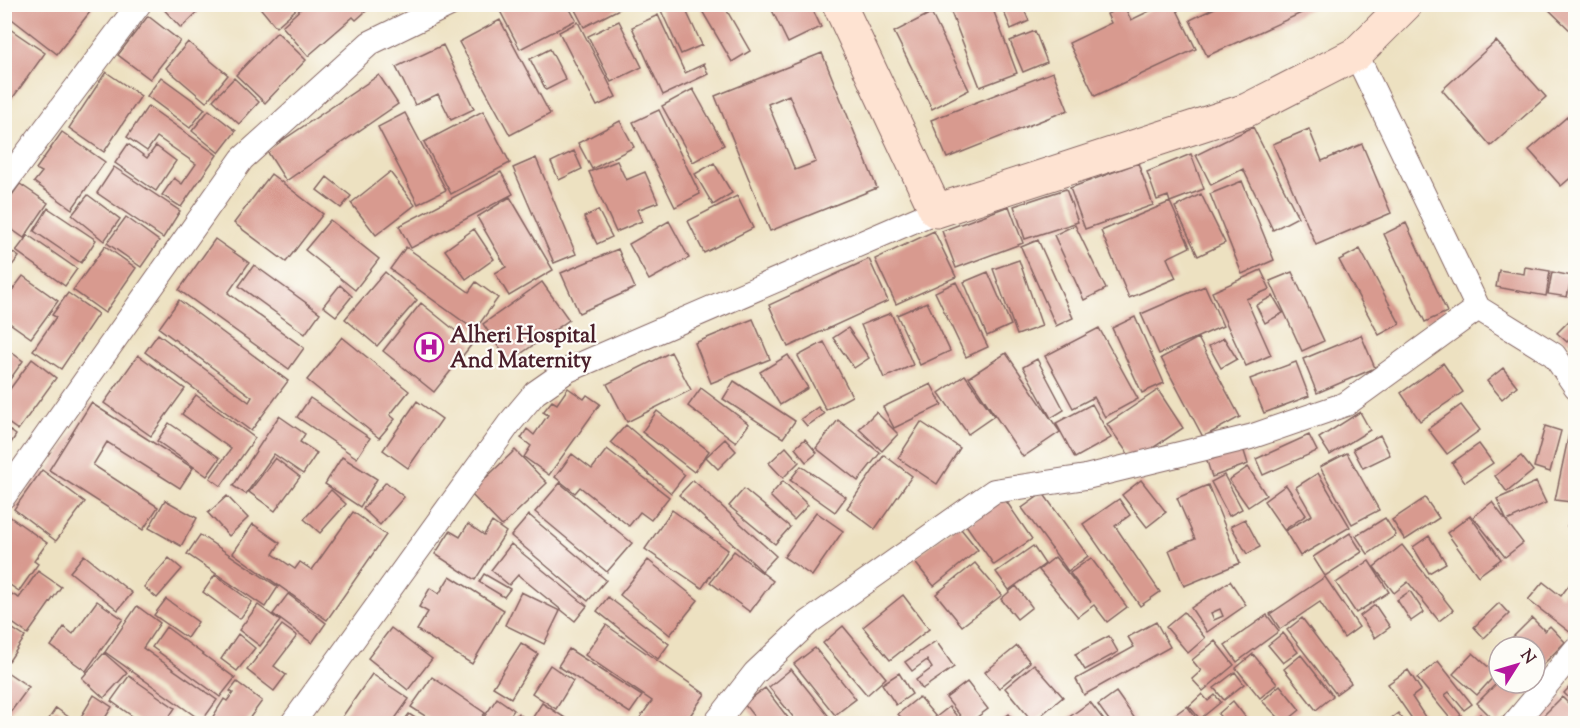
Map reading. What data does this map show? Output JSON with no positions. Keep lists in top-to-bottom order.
{
  "places": {
    "hospital": ["Alheri Hospital And Maternity"]
  },
  "north": "top right"
}
